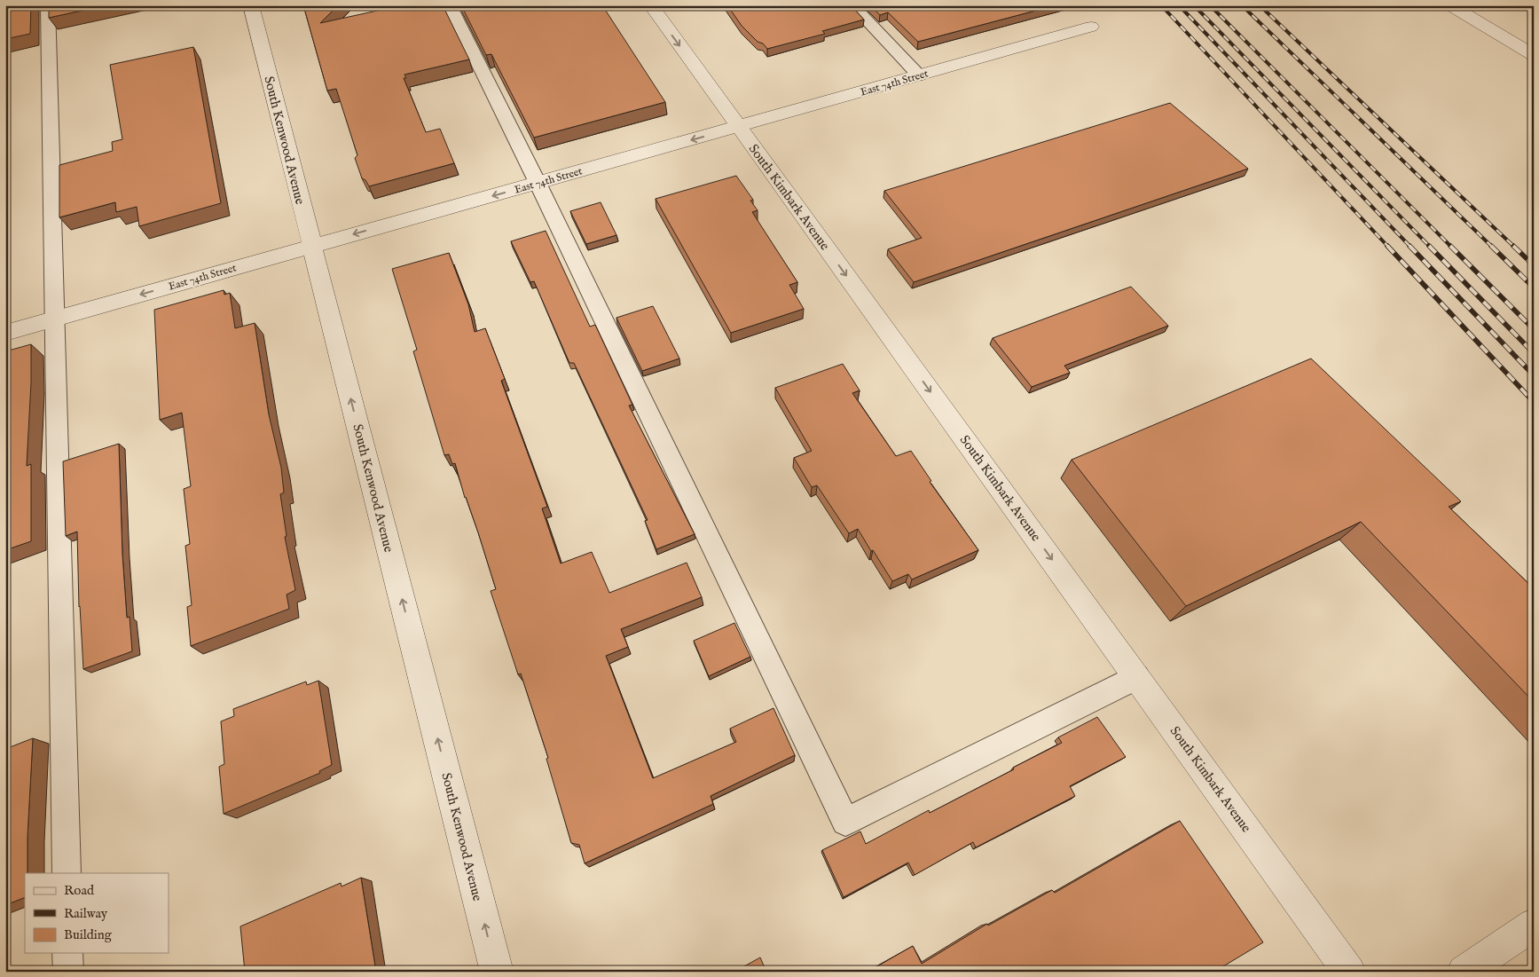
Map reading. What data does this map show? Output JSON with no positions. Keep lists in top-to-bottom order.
{
  "streets": {
    "street": ["East 74th Street", "South Kenwood Avenue", "South Kimbark Avenue"]
  },
  "crossings": [
    ["East 74th Street", "South Kenwood Avenue"],
    ["East 74th Street", "South Kimbark Avenue"]
  ],
  "one_way": ["East 74th Street", "South Kenwood Avenue", "South Kimbark Avenue"],
  "legend": ["Road", "Railway", "Building"]
}
